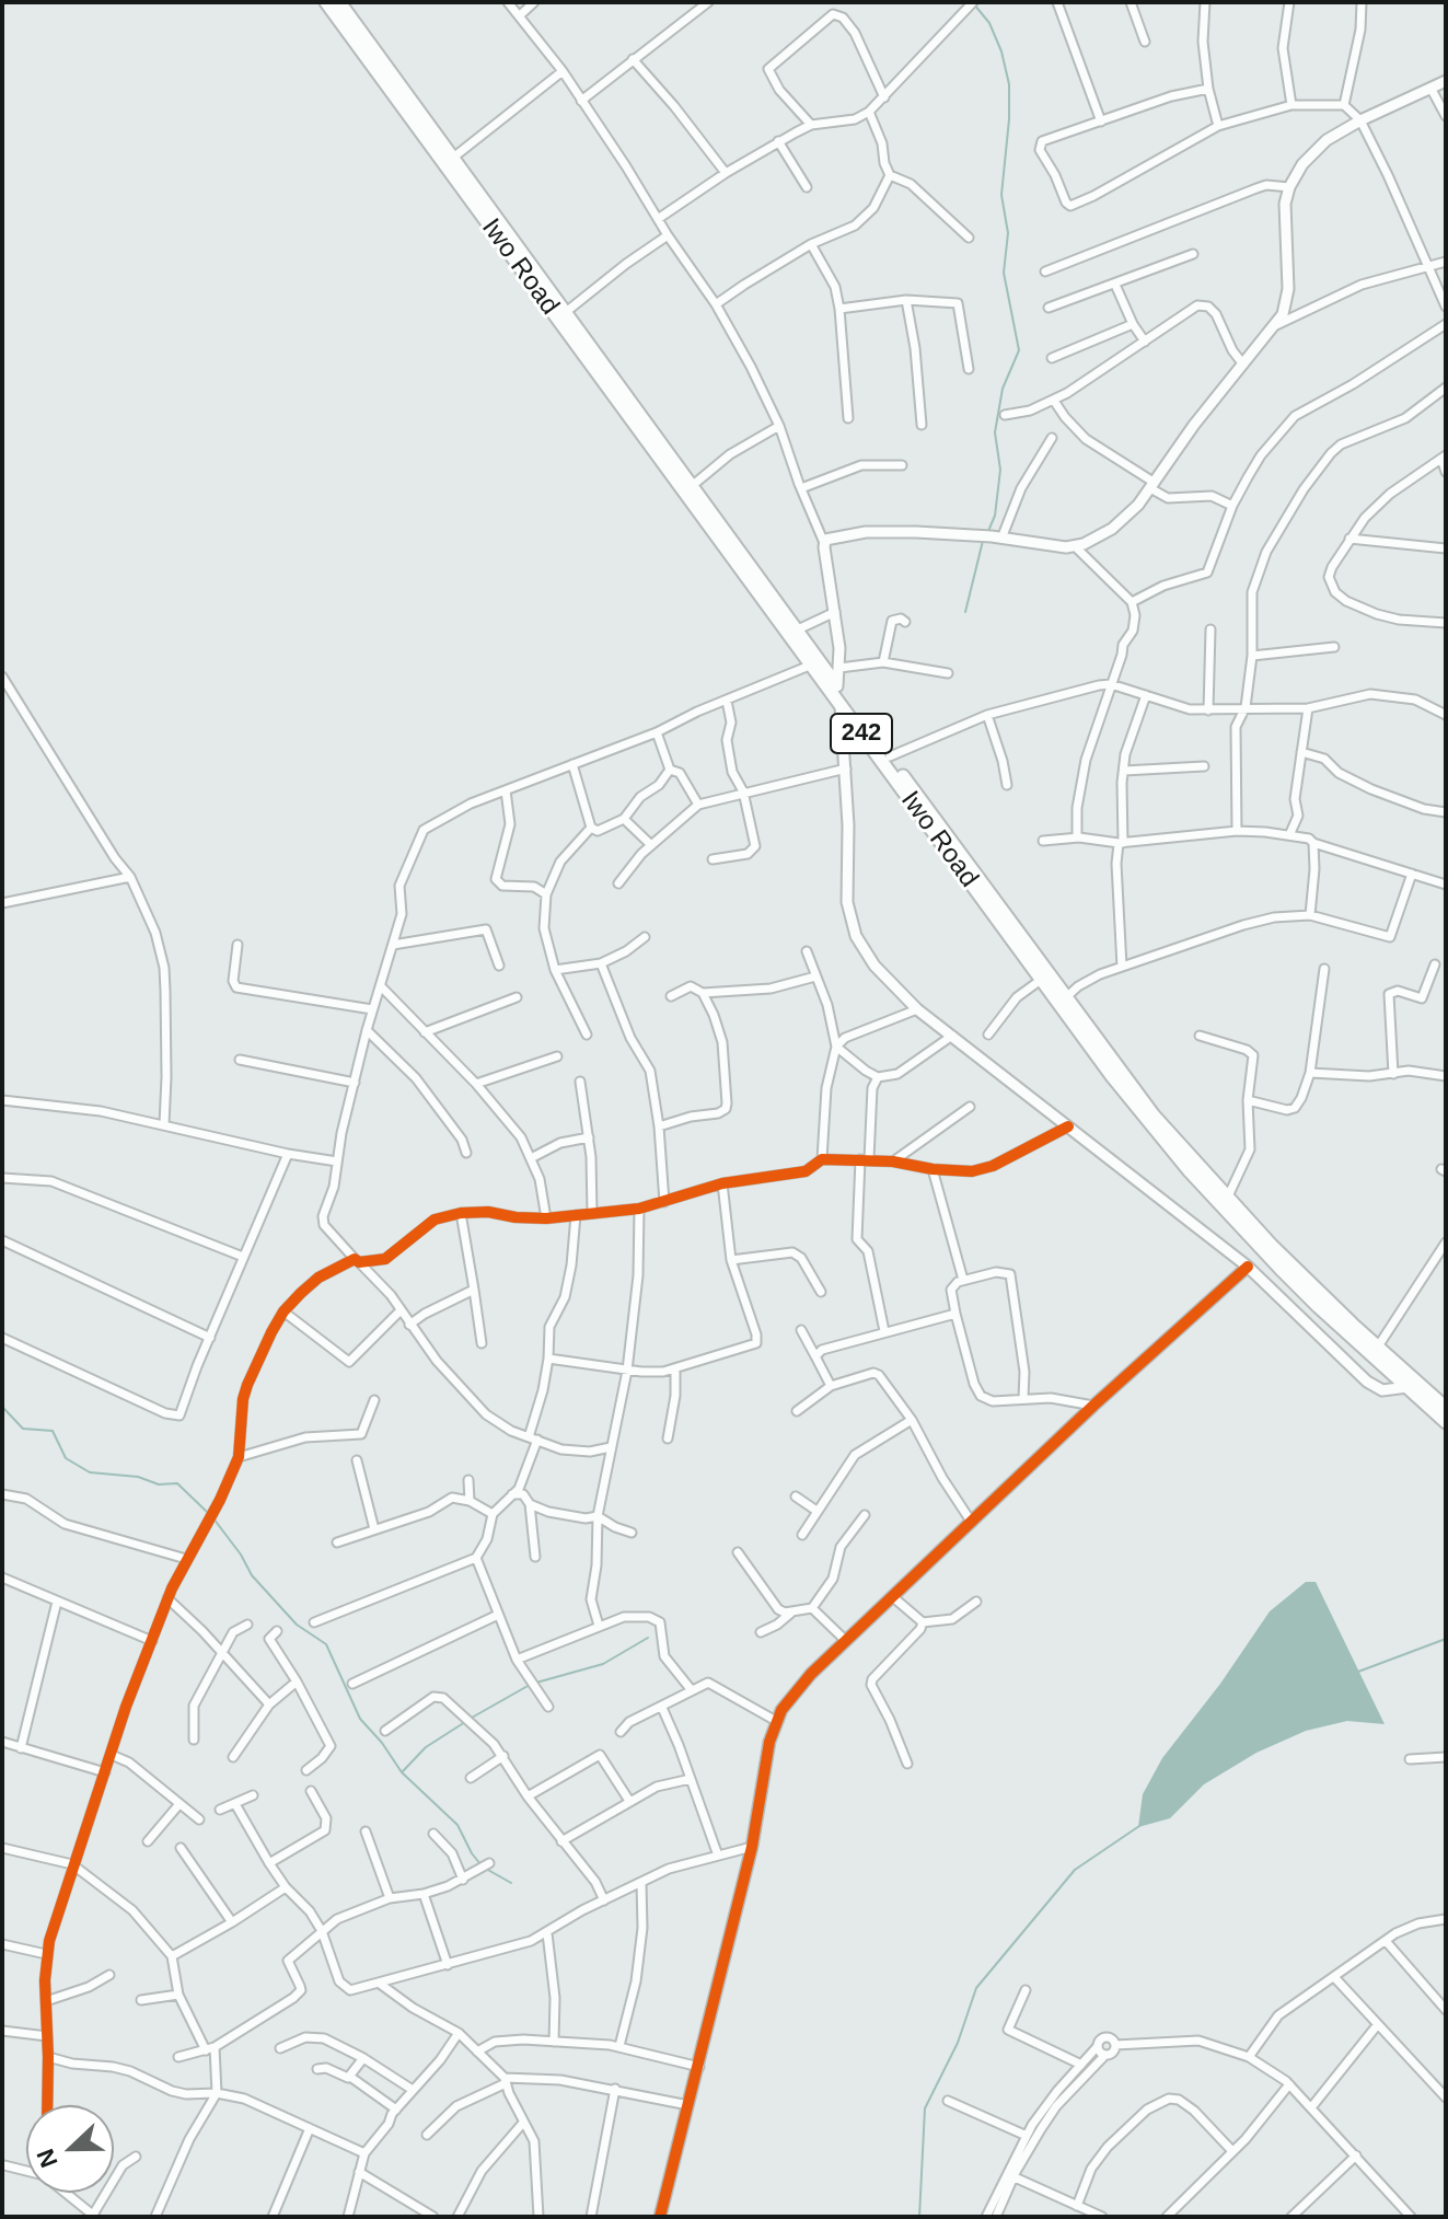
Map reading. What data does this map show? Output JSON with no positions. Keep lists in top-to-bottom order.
{
  "streets": {
    "main road": ["Iwo Road", "242"]
  },
  "north": "left"
}
